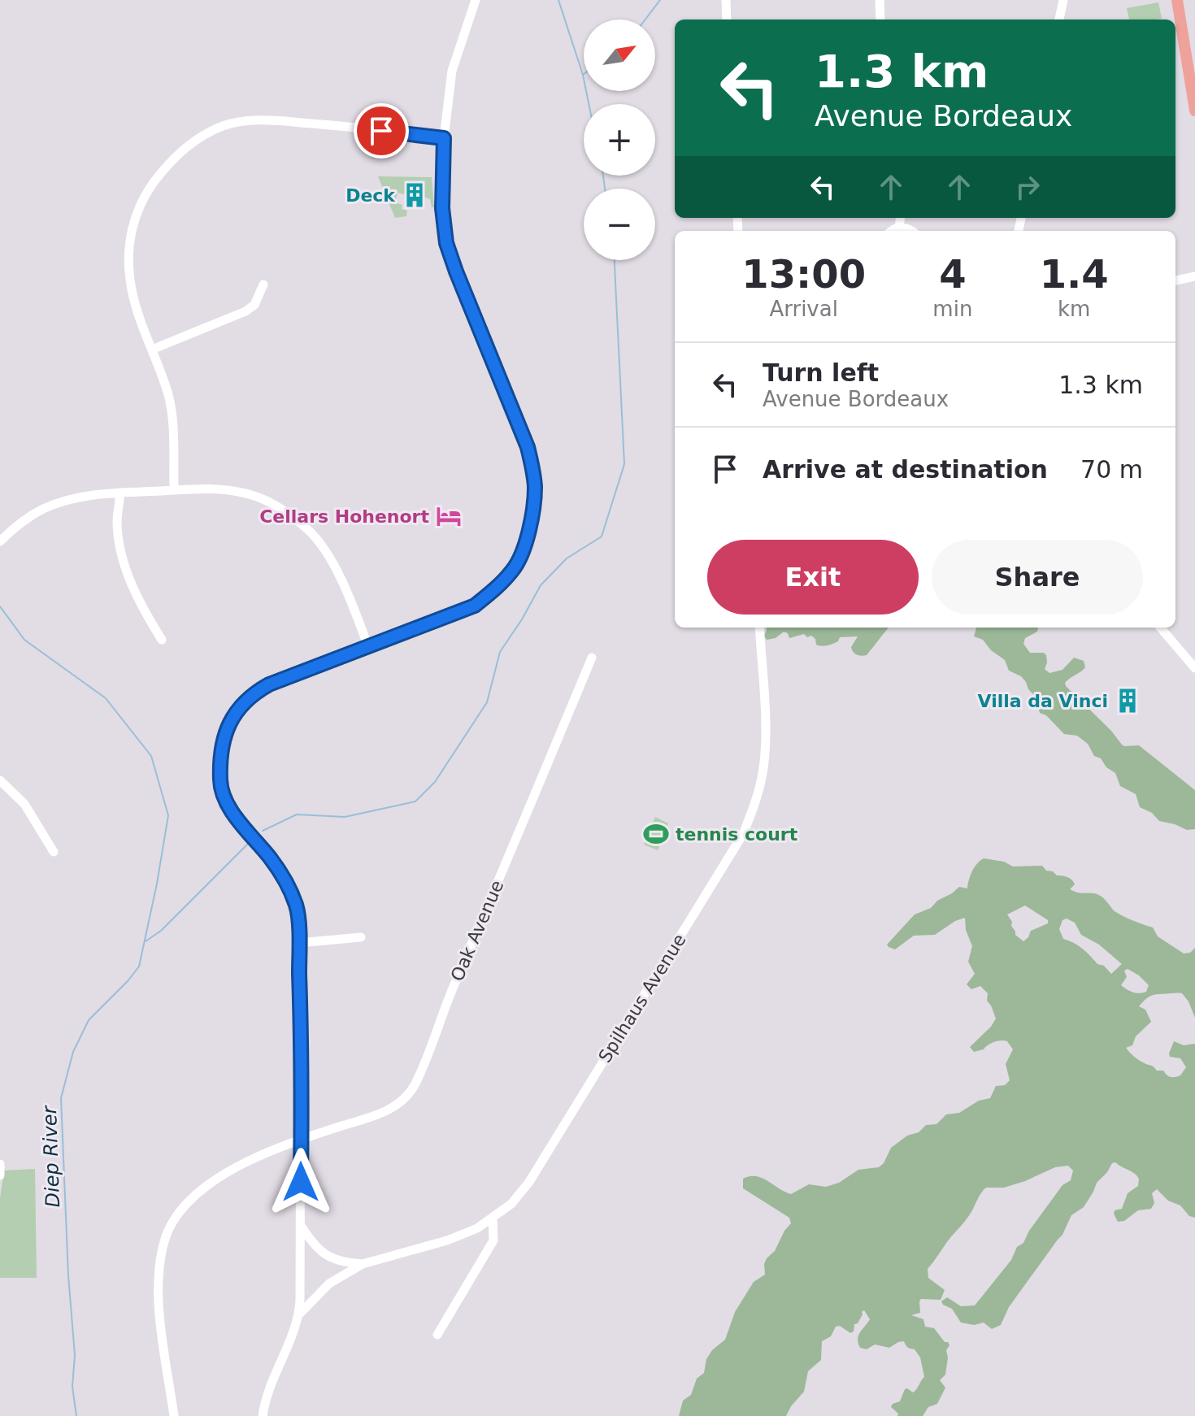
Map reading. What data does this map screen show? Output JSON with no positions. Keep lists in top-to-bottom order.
{
  "streets": {
    "street": ["Oak Avenue", "Spilhaus Avenue"]
  },
  "water": ["Diep River"],
  "places": {
    "building": ["Deck", "Villa da Vinci"],
    "hotel": ["Cellars Hohenort"],
    "sports": ["tennis court"]
  },
  "north": "top right",
  "page": {
    "map_buttons": ["+", "−"],
    "turn": ["1.3 km", "Avenue Bordeaux"],
    "eta": [
      "13:00",
      "Arrival",
      "4",
      "min",
      "1.4",
      "km"
    ],
    "list": [
      {
        "name": "Turn left",
        "note": "Avenue Bordeaux",
        "value": "1.3 km"
      },
      {
        "name": "Arrive at destination",
        "value": "70 m"
      }
    ],
    "buttons": ["Exit", "Share"]
  }
}
